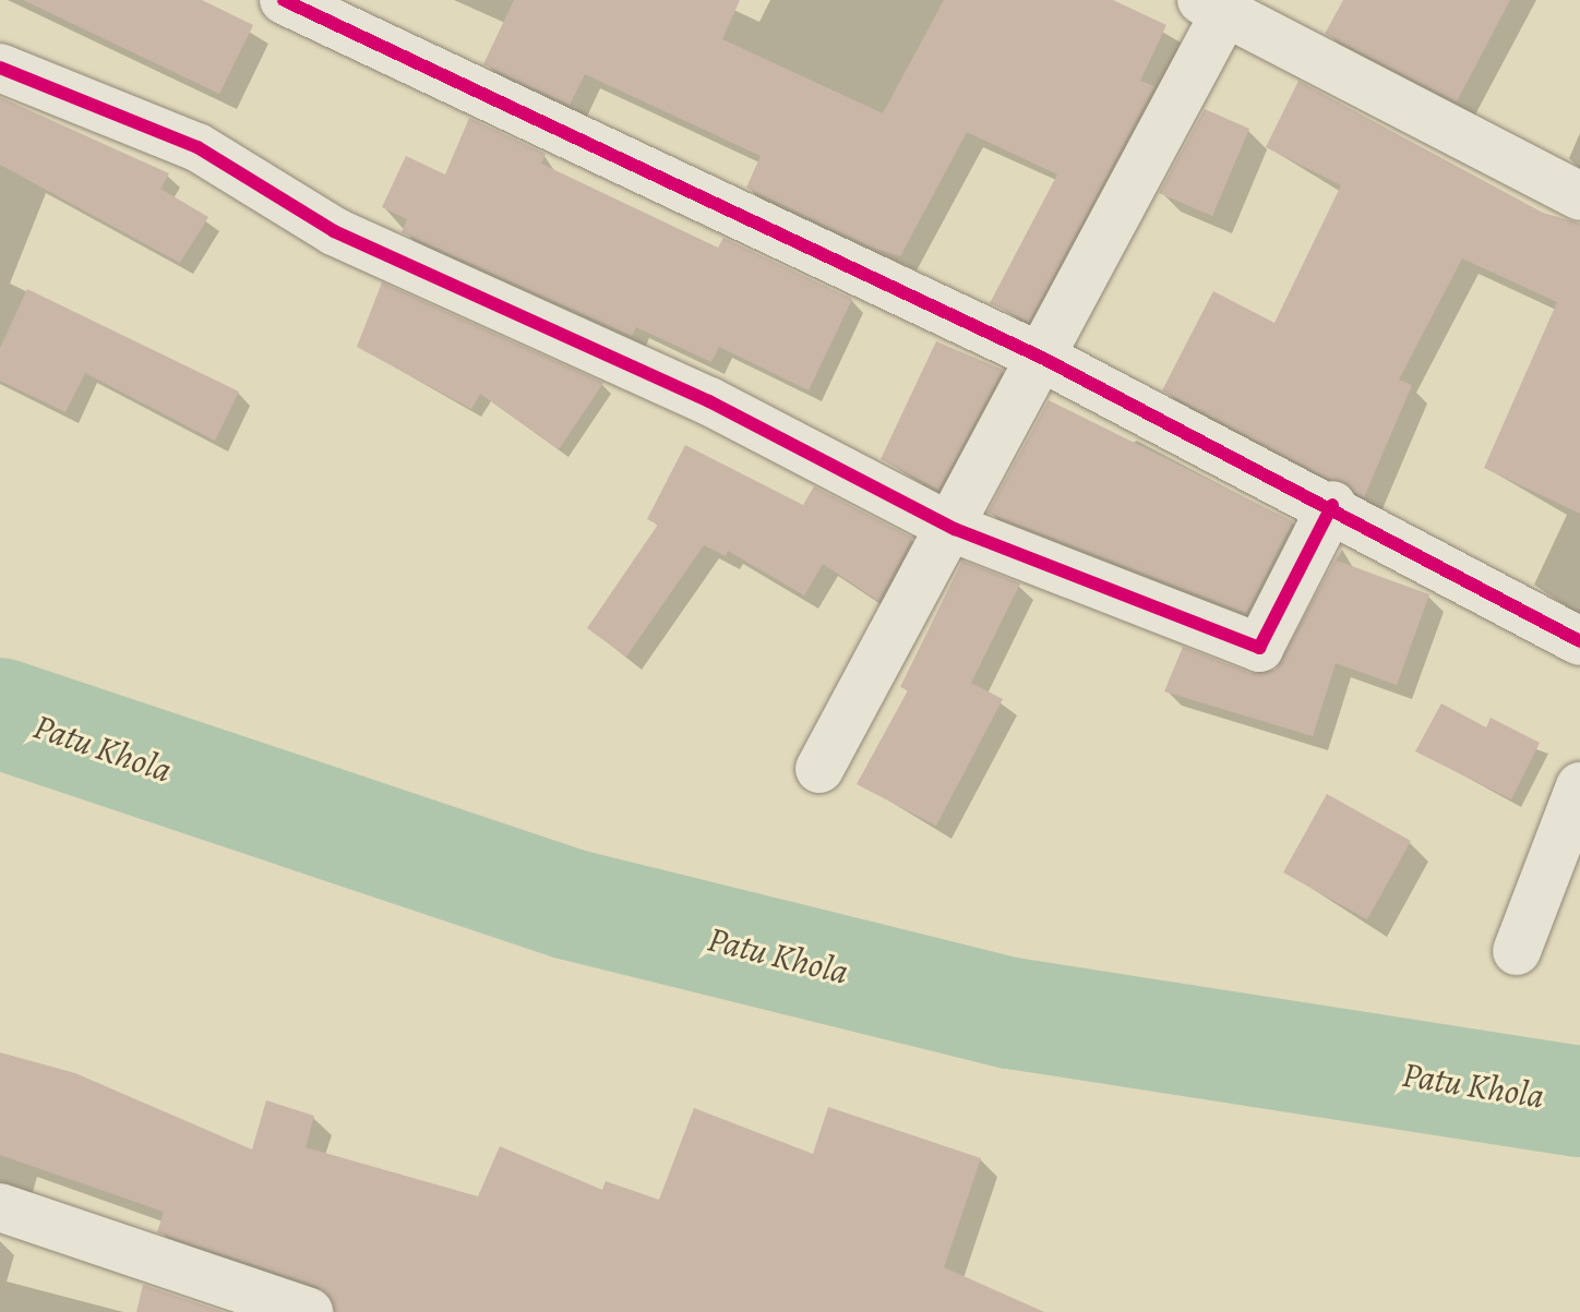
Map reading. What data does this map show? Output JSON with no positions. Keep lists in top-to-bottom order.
{
  "water": ["Patu Khola"]
}
